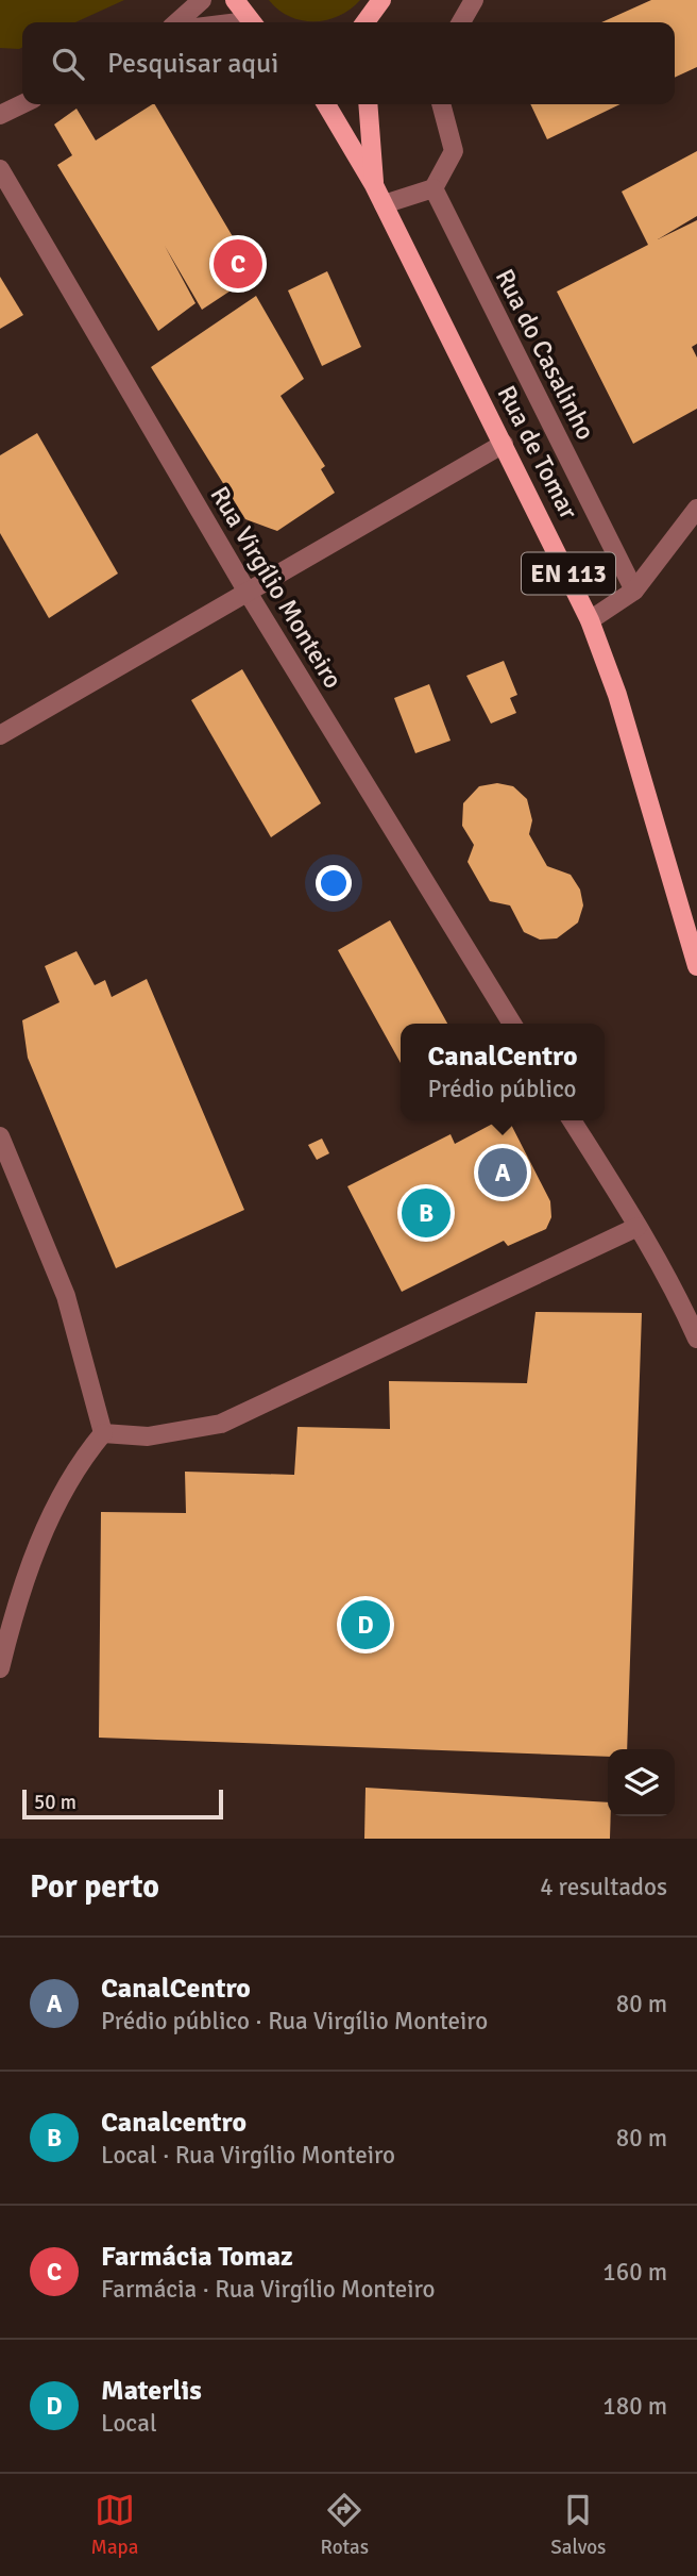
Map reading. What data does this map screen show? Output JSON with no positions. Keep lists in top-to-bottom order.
{
  "streets": {
    "main road": ["Rua de Tomar", "EN 113"],
    "street": ["Rua do Casalinho", "Rua Virgílio Monteiro"]
  },
  "scale_bar": "50 m",
  "page": {
    "search": "Pesquisar aqui",
    "pins": [
      "C",
      "A",
      "B",
      "D"
    ],
    "popup": ["CanalCentro", "Prédio público"],
    "scale": "50 m",
    "heading": ["Por perto", "4 resultados"],
    "list": [
      {
        "mark": "A",
        "name": "CanalCentro",
        "note": "Prédio público · Rua Virgílio Monteiro",
        "value": "80 m"
      },
      {
        "mark": "B",
        "name": "Canalcentro",
        "note": "Local · Rua Virgílio Monteiro",
        "value": "80 m"
      },
      {
        "mark": "C",
        "name": "Farmácia Tomaz",
        "note": "Farmácia · Rua Virgílio Monteiro",
        "value": "160 m"
      },
      {
        "mark": "D",
        "name": "Materlis",
        "note": "Local",
        "value": "180 m"
      }
    ],
    "nav": ["Mapa", "Rotas", "Salvos"]
  }
}
